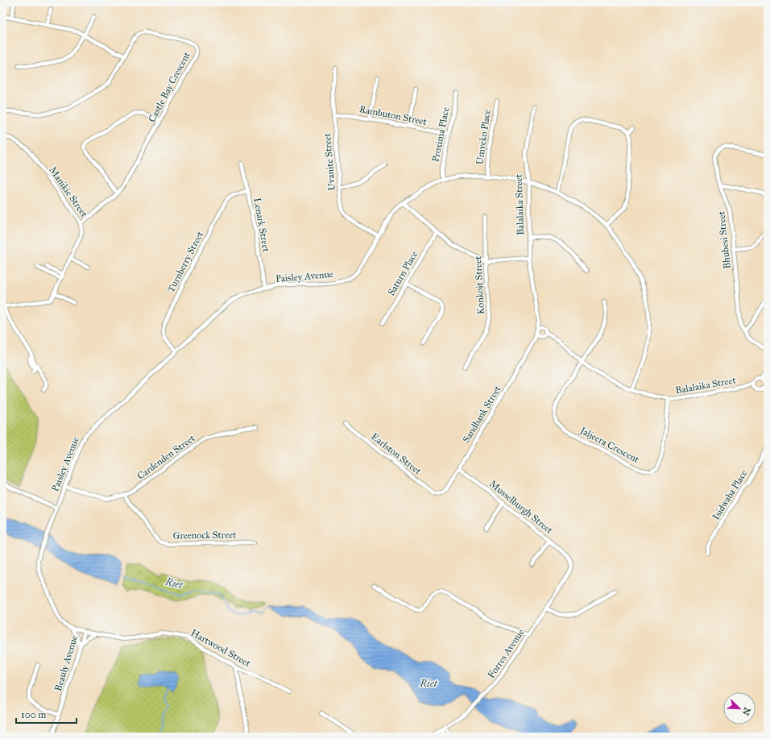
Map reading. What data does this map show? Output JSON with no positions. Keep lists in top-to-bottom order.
{
  "streets": {
    "street": [
      "Castle Bay Crescent",
      "Rambuton Street",
      "Proxima Place",
      "Umyeko Place",
      "Uvanite Street",
      "Manikie Street",
      "Balalaika Street",
      "Lenark Street",
      "Bhubesi Street",
      "Turnberry Street",
      "Saturn Place",
      "Paisley Avenue",
      "Konkoit Street",
      "Sandbank Street",
      "Jaljeera Crescent",
      "Earlston Street",
      "Cardenden Street",
      "Isidwaba Place",
      "Musselburgh Street",
      "Greenock Street",
      "Hartwood Street",
      "Forres Avenue",
      "Beauly Avenue"
    ]
  },
  "crossings": [
    ["Castle Bay Crescent", "Manikie Street"],
    ["Rambuton Street", "Proxima Place"],
    ["Rambuton Street", "Uvanite Street"],
    ["Proxima Place", "Paisley Avenue"],
    ["Umyeko Place", "Paisley Avenue"],
    ["Uvanite Street", "Paisley Avenue"],
    ["Balalaika Street", "Paisley Avenue"],
    ["Balalaika Street", "Sandbank Street"],
    ["Balalaika Street", "Jaljeera Crescent"],
    ["Lenark Street", "Turnberry Street"],
    ["Lenark Street", "Paisley Avenue"],
    ["Turnberry Street", "Paisley Avenue"],
    ["Paisley Avenue", "Hartwood Street"],
    ["Paisley Avenue", "Beauly Avenue"],
    ["Sandbank Street", "Earlston Street"],
    ["Sandbank Street", "Musselburgh Street"],
    ["Cardenden Street", "Greenock Street"],
    ["Musselburgh Street", "Forres Avenue"],
    ["Hartwood Street", "Beauly Avenue"]
  ],
  "water": ["Riet"],
  "scale_bar": "100 m",
  "north": "bottom right"
}
